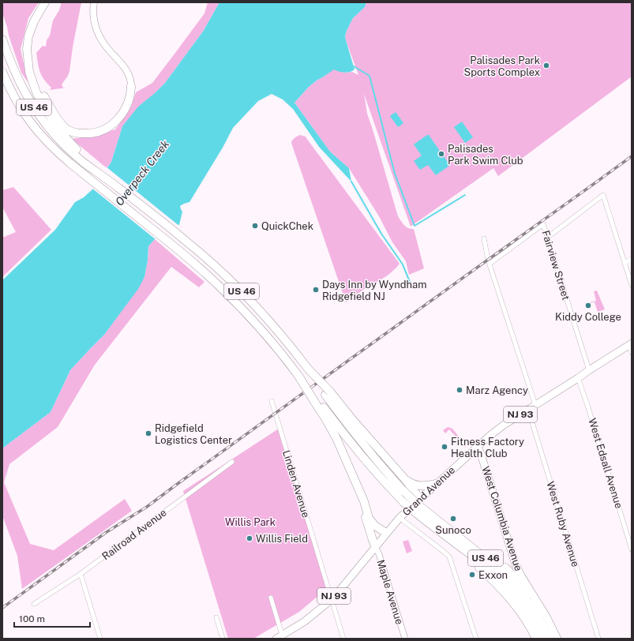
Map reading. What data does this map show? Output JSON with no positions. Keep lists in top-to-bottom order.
{
  "streets": {
    "highway": ["US 46"],
    "main road": ["NJ 93", "Grand Avenue", "West Columbia Avenue"],
    "street": [
      "Fairview Street",
      "West Edsall Avenue",
      "Linden Avenue",
      "West Ruby Avenue",
      "Railroad Avenue",
      "Maple Avenue"
    ]
  },
  "crossings": [
    ["Fairview Street", "Grand Avenue"],
    ["West Edsall Avenue", "Grand Avenue"],
    ["Linden Avenue", "Grand Avenue"],
    ["Grand Avenue", "West Columbia Avenue"],
    ["Grand Avenue", "West Ruby Avenue"],
    ["Grand Avenue", "Maple Avenue"]
  ],
  "water": ["Overpeck Creek"],
  "parks": ["Willis Park"],
  "places": [
    "Palisades Park Sports Complex",
    "Palisades Park Swim Club",
    "QuickChek",
    "Days Inn by Wyndham Ridgefield NJ",
    "Kiddy College",
    "Marz Agency",
    "Ridgefield Logistics Center",
    "Fitness Factory Health Club",
    "Sunoco",
    "Willis Field",
    "Exxon"
  ],
  "scale_bar": "100 m"
}
